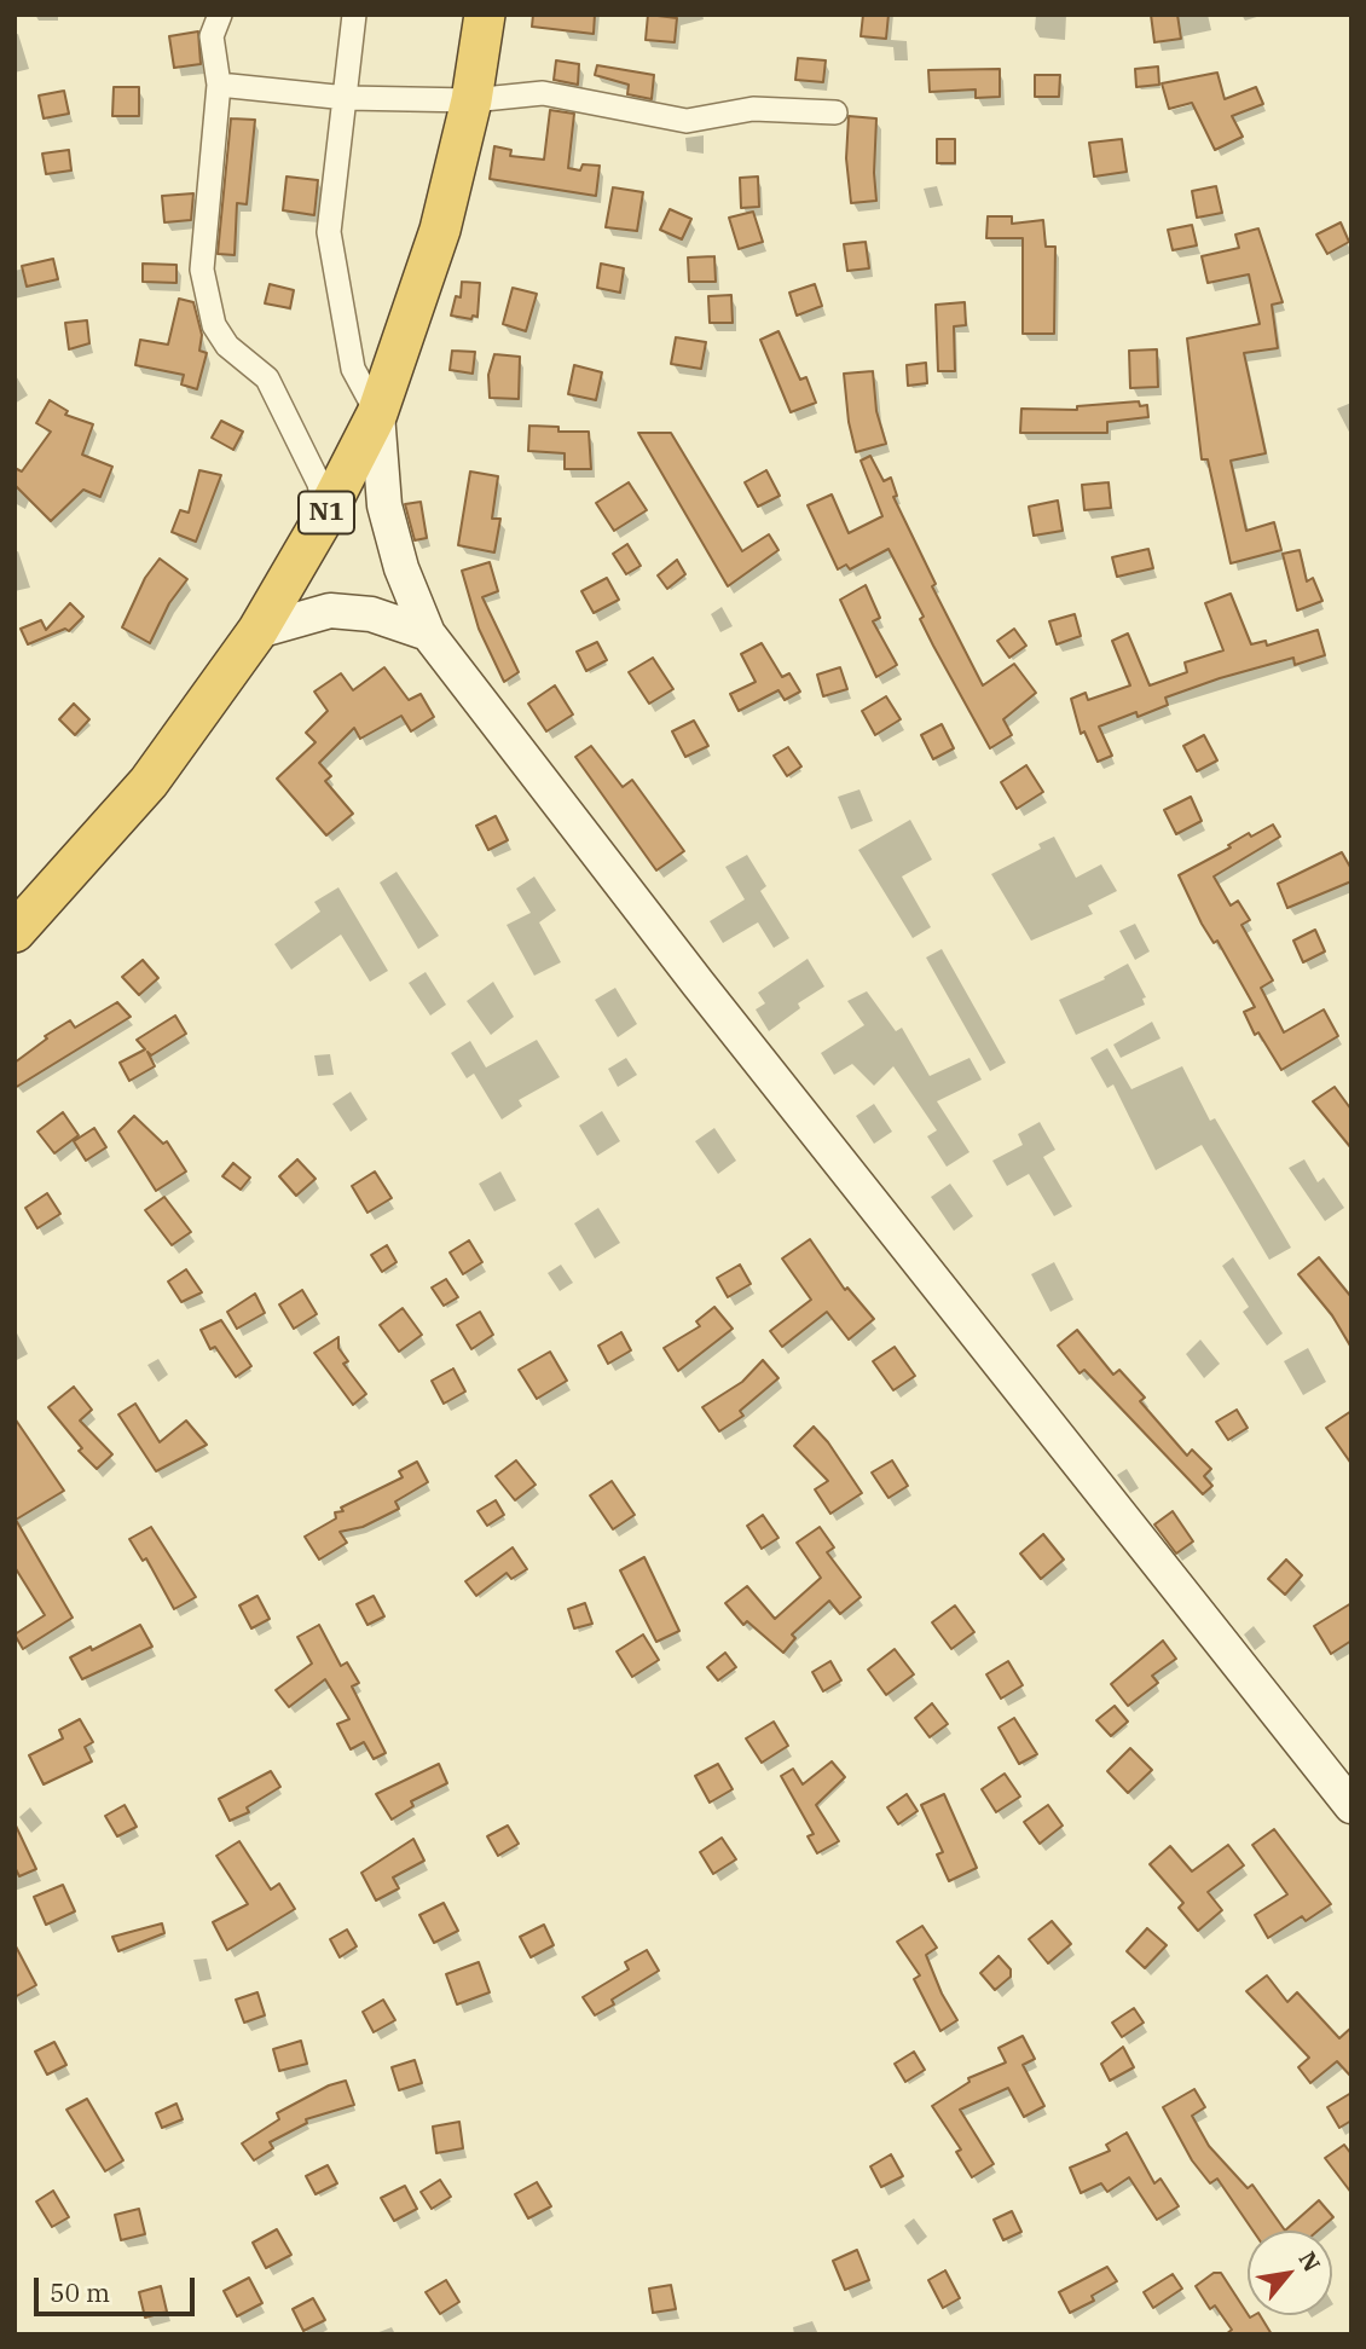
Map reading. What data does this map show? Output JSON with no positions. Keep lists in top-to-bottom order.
{
  "streets": {
    "highway": ["N1"]
  },
  "scale_bar": "50 m",
  "north": "top right"
}
